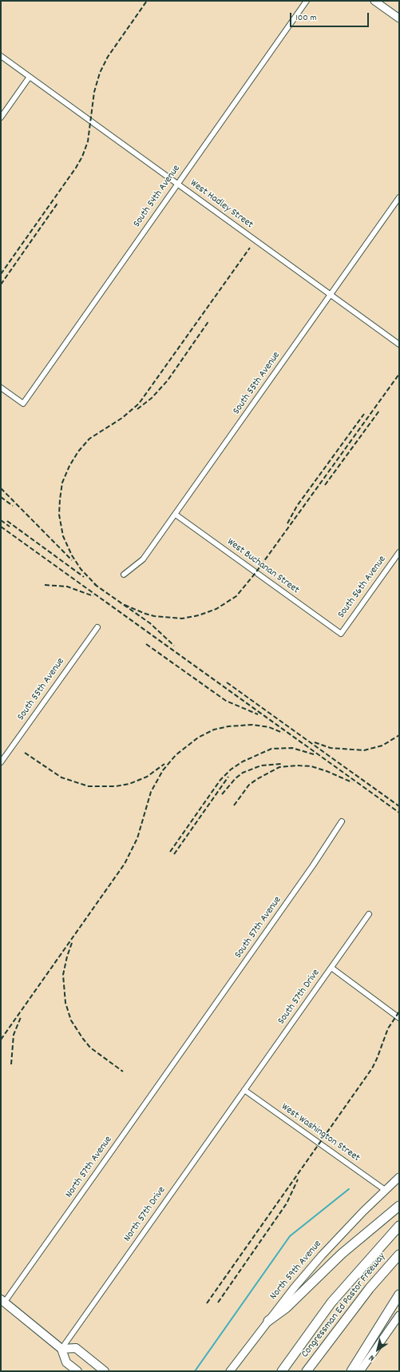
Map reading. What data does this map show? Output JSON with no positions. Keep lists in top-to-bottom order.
{
  "streets": {
    "highway": ["Congressman Ed Pastor Freeway"],
    "main road": ["North 59th Avenue"],
    "street": [
      "South 54th Avenue",
      "West Hadley Street",
      "South 55th Avenue",
      "West Buchanan Street",
      "South 56th Avenue",
      "South 57th Avenue",
      "South 57th Drive",
      "West Washington Street",
      "North 57th Avenue",
      "North 57th Drive"
    ]
  },
  "crossings": [
    ["South 54th Avenue", "West Hadley Street"],
    ["West Hadley Street", "South 55th Avenue"],
    ["South 55th Avenue", "West Buchanan Street"],
    ["West Buchanan Street", "South 56th Avenue"],
    ["South 57th Avenue", "North 57th Avenue"],
    ["South 57th Drive", "West Washington Street"],
    ["South 57th Drive", "North 57th Drive"],
    ["West Washington Street", "North 57th Drive"],
    ["West Washington Street", "North 59th Avenue"]
  ],
  "scale_bar": "100 m",
  "north": "bottom left"
}
